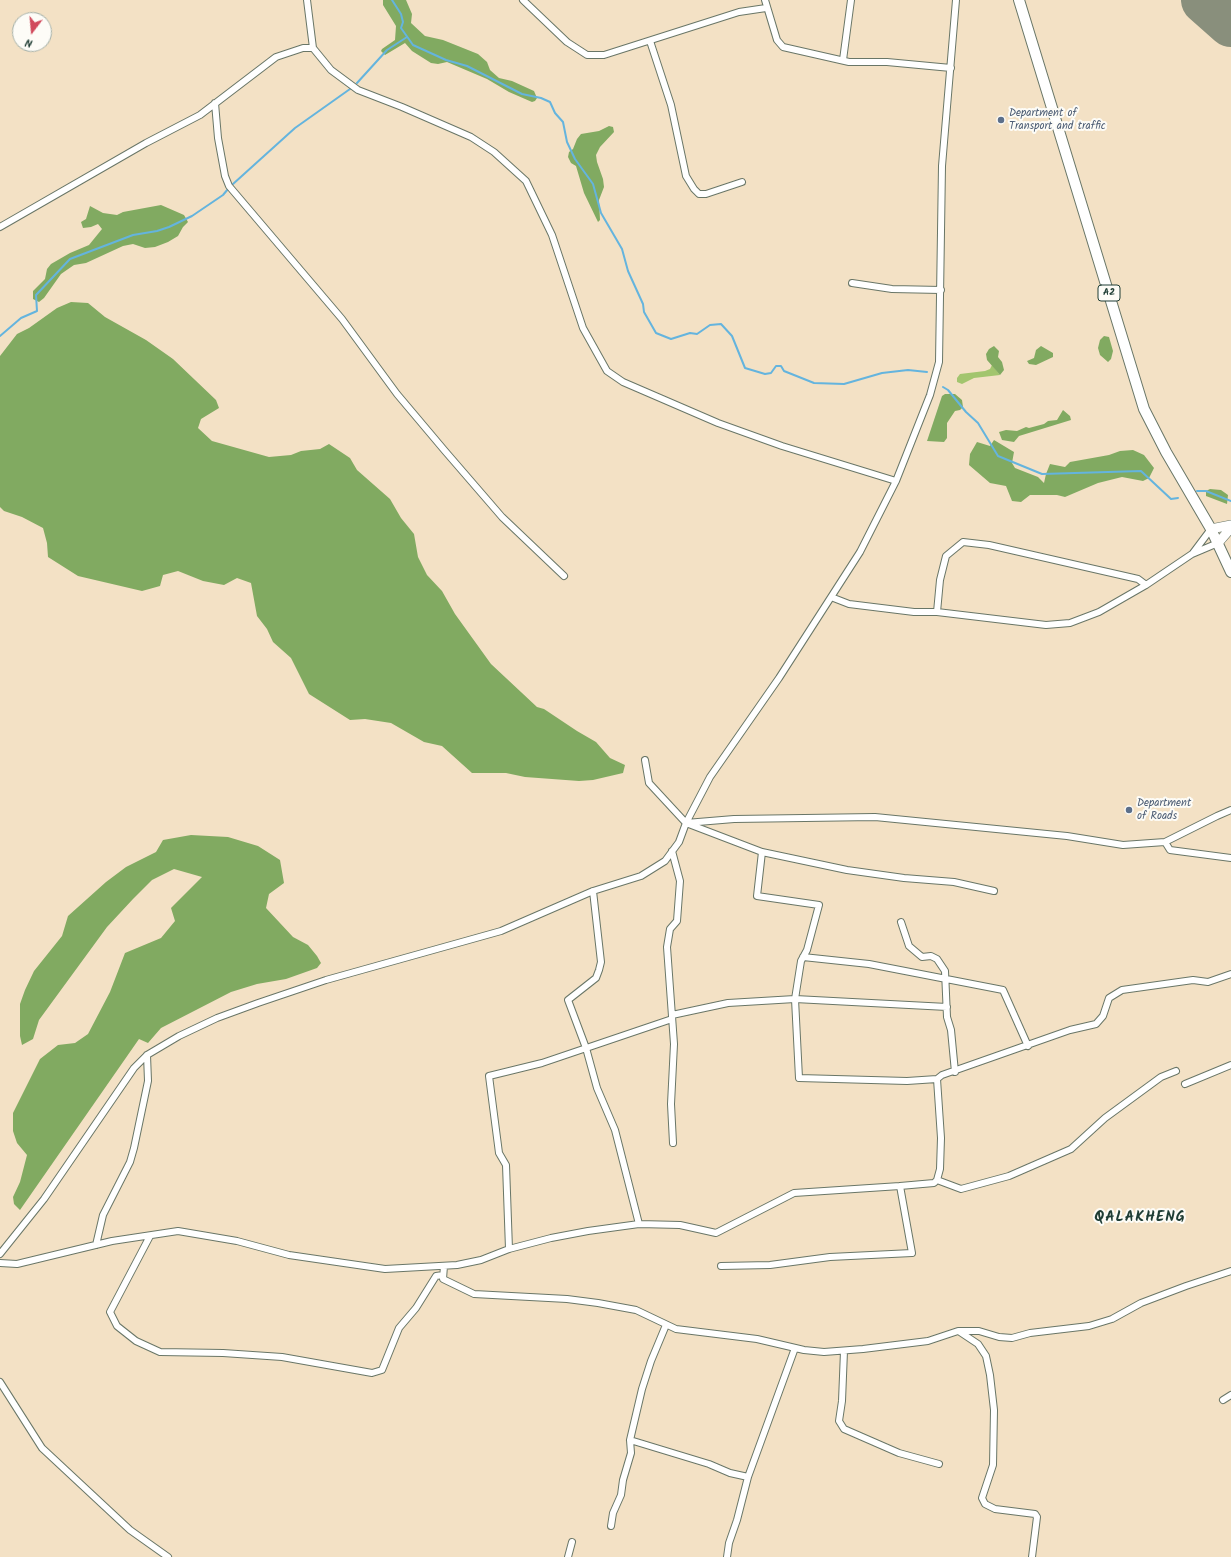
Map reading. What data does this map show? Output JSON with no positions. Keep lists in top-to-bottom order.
{
  "streets": {
    "main road": ["A2"]
  },
  "districts": ["QALAKHENG"],
  "places": ["Department of Transport and traffic", "Department of Roads"],
  "north": "bottom"
}
